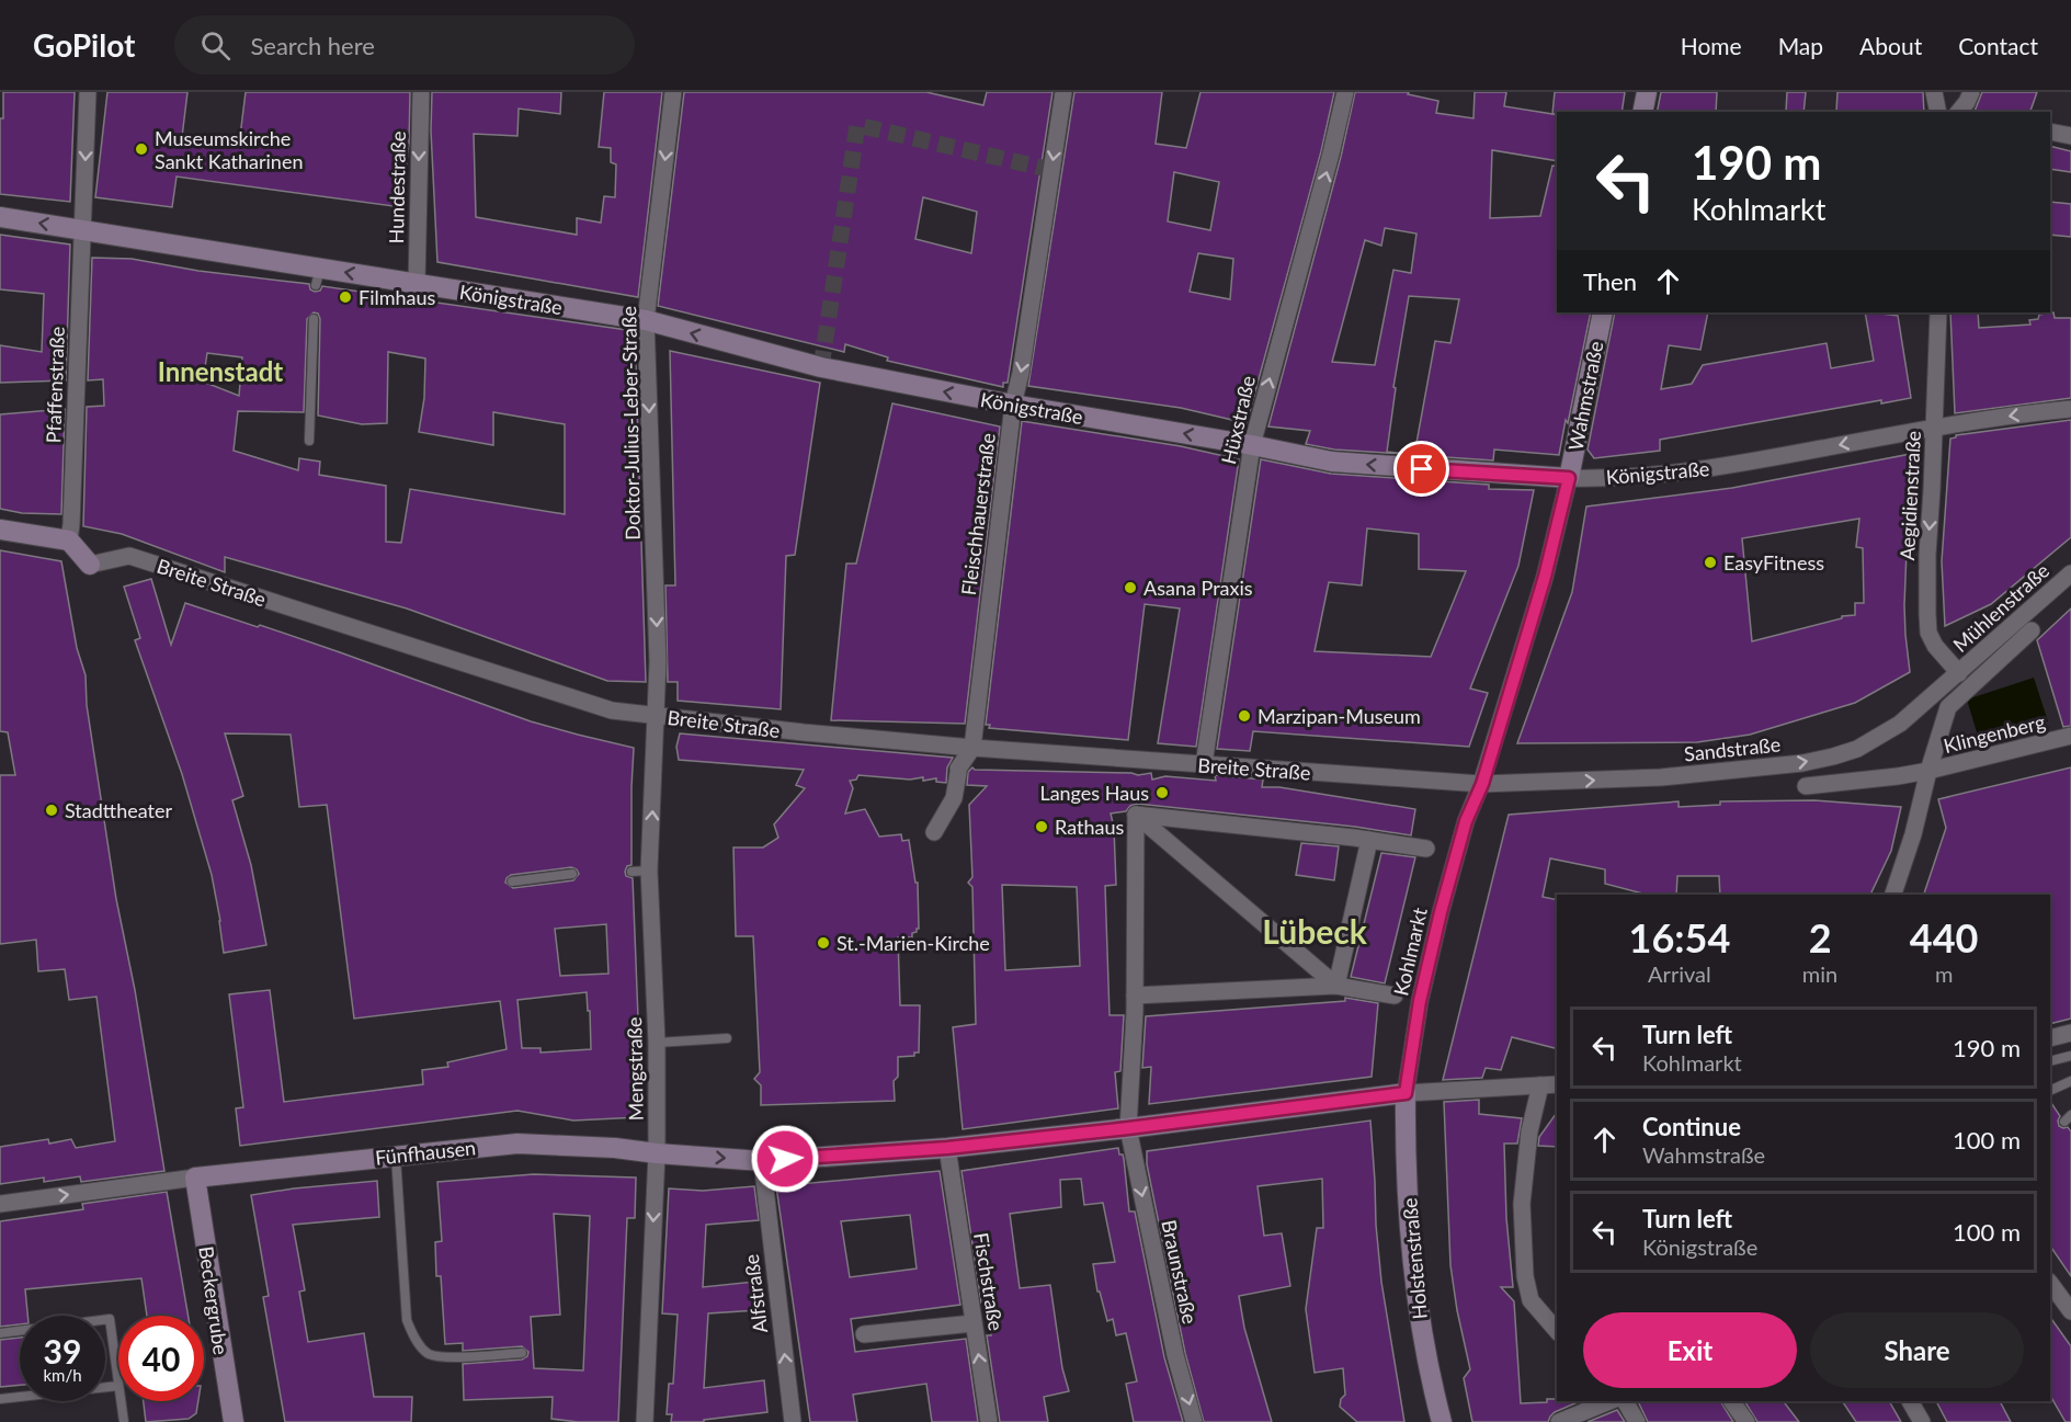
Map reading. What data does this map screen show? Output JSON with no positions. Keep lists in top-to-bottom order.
{
  "streets": {
    "street": [
      "Hundestraße",
      "Königstraße",
      "Pfaffenstraße",
      "Wahmstraße",
      "Hüxstraße",
      "Doktor-Julius-Leber-Straße",
      "Aegidienstraße",
      "Fleischhauerstraße",
      "Breite Straße",
      "Mühlenstraße",
      "Klingenberg",
      "Sandstraße",
      "Kohlmarkt",
      "Mengstraße",
      "Fünfhausen",
      "Holstenstraße",
      "Braunstraße",
      "Fischstraße",
      "Alfstraße",
      "Beckergrube"
    ]
  },
  "crossings": [
    ["Hundestraße", "Königstraße"],
    ["Königstraße", "Pfaffenstraße"],
    ["Königstraße", "Wahmstraße"],
    ["Königstraße", "Hüxstraße"],
    ["Königstraße", "Doktor-Julius-Leber-Straße"],
    ["Königstraße", "Aegidienstraße"],
    ["Königstraße", "Fleischhauerstraße"],
    ["Pfaffenstraße", "Breite Straße"],
    ["Wahmstraße", "Breite Straße"],
    ["Wahmstraße", "Sandstraße"],
    ["Wahmstraße", "Kohlmarkt"],
    ["Hüxstraße", "Breite Straße"],
    ["Doktor-Julius-Leber-Straße", "Breite Straße"],
    ["Doktor-Julius-Leber-Straße", "Mengstraße"],
    ["Aegidienstraße", "Mühlenstraße"],
    ["Aegidienstraße", "Sandstraße"],
    ["Fleischhauerstraße", "Breite Straße"],
    ["Breite Straße", "Sandstraße"],
    ["Breite Straße", "Kohlmarkt"],
    ["Breite Straße", "Mengstraße"],
    ["Mühlenstraße", "Sandstraße"],
    ["Sandstraße", "Kohlmarkt"],
    ["Kohlmarkt", "Fünfhausen"],
    ["Kohlmarkt", "Holstenstraße"],
    ["Mengstraße", "Fünfhausen"],
    ["Fünfhausen", "Holstenstraße"],
    ["Fünfhausen", "Braunstraße"],
    ["Fünfhausen", "Fischstraße"],
    ["Fünfhausen", "Alfstraße"],
    ["Fünfhausen", "Beckergrube"]
  ],
  "one_way": [
    "Hundestraße",
    "Königstraße",
    "Hüxstraße",
    "Doktor-Julius-Leber-Straße",
    "Aegidienstraße",
    "Fleischhauerstraße",
    "Sandstraße",
    "Braunstraße",
    "Fischstraße",
    "Alfstraße"
  ],
  "districts": ["Innenstadt", "Lübeck"],
  "places": [
    "Museumskirche Sankt Katharinen",
    "Filmhaus",
    "EasyFitness",
    "Asana Praxis",
    "Marzipan-Museum",
    "Langes Haus",
    "Stadttheater",
    "Rathaus",
    "St.-Marien-Kirche"
  ],
  "page": {
    "header": "GoPilot",
    "search": "Search here",
    "nav": [
      "Home",
      "Map",
      "About",
      "Contact"
    ],
    "turn": ["190 m", "Kohlmarkt"],
    "then": "Then",
    "eta": [
      "16:54",
      "Arrival",
      "2",
      "min",
      "440",
      "m"
    ],
    "list": [
      {
        "name": "Turn left",
        "note": "Kohlmarkt",
        "value": "190 m"
      },
      {
        "name": "Continue",
        "note": "Wahmstraße",
        "value": "100 m"
      },
      {
        "name": "Turn left",
        "note": "Königstraße",
        "value": "100 m"
      }
    ],
    "buttons": ["Exit", "Share"],
    "speed": "39 km/h",
    "limit": "40"
  }
}
